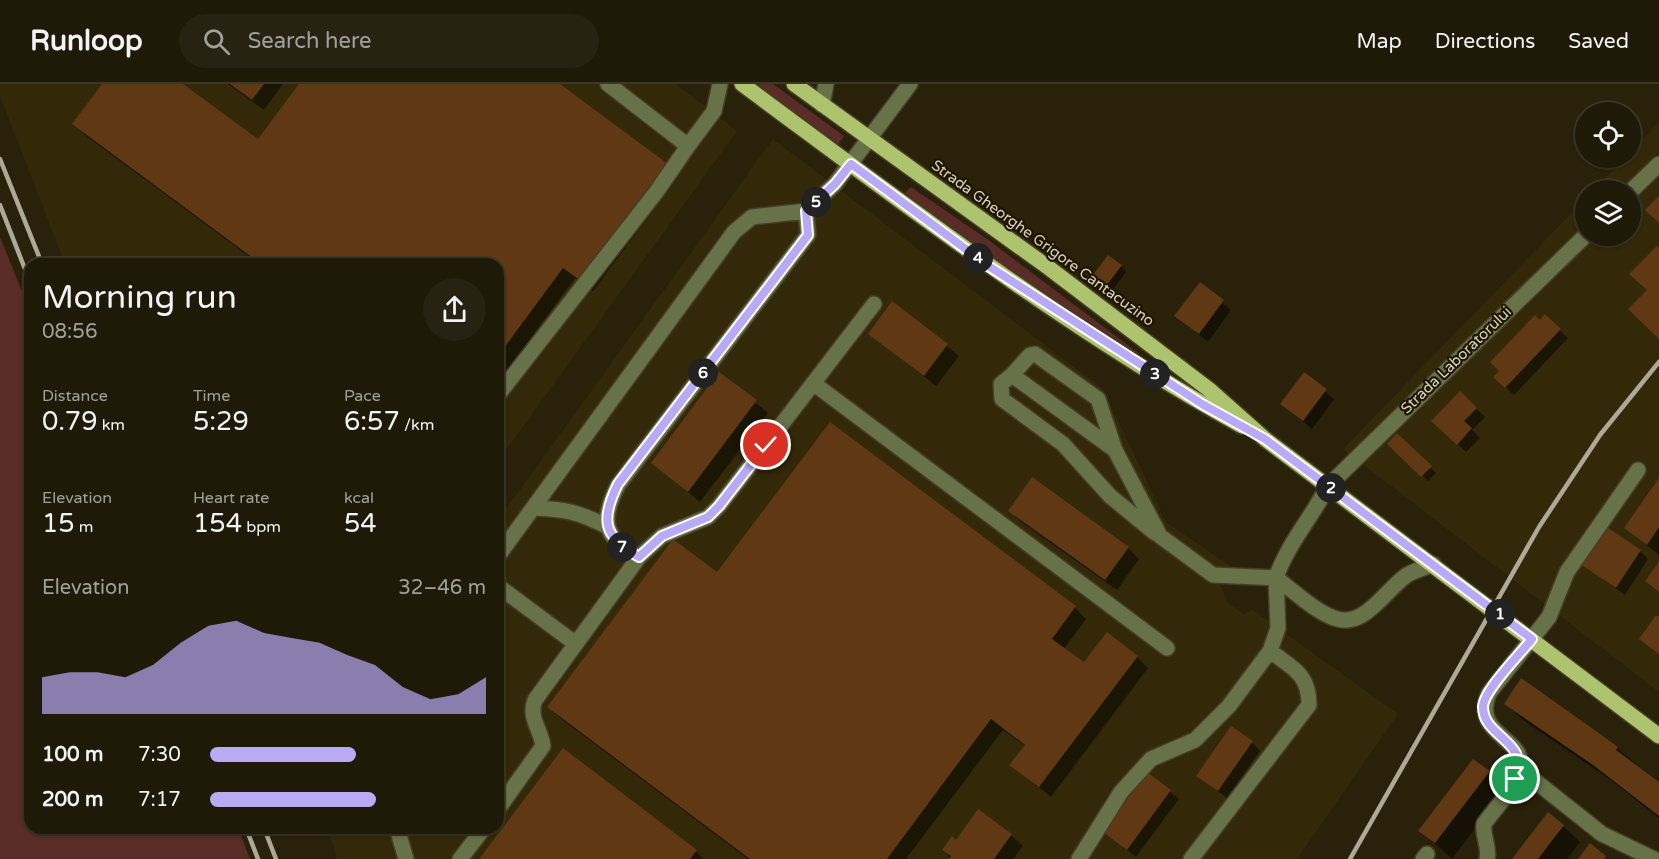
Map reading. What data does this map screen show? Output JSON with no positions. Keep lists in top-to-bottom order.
{
  "streets": {
    "main road": ["Strada Gheorghe Grigore Cantacuzino"],
    "street": ["Strada Laboratorului"]
  },
  "crossings": [
    ["Strada Gheorghe Grigore Cantacuzino", "Strada Laboratorului"]
  ],
  "page": {
    "header": "Runloop",
    "search": "Search here",
    "nav": ["Map", "Directions", "Saved"],
    "pins": [
      "5",
      "4",
      "6",
      "3",
      "2",
      "7",
      "1"
    ],
    "heading": ["Morning run", "08:56"],
    "stats": [
      ["Distance", "0.79 km"],
      ["Time", "5:29"],
      ["Pace", "6:57 /km"],
      ["Elevation", "15 m"],
      ["Heart rate", "154 bpm"],
      ["kcal", "54"]
    ],
    "chart": ["Elevation", "32–46 m"],
    "list": [
      {
        "name": "100 m",
        "note": "7:30"
      },
      {
        "name": "200 m",
        "note": "7:17"
      }
    ]
  }
}
